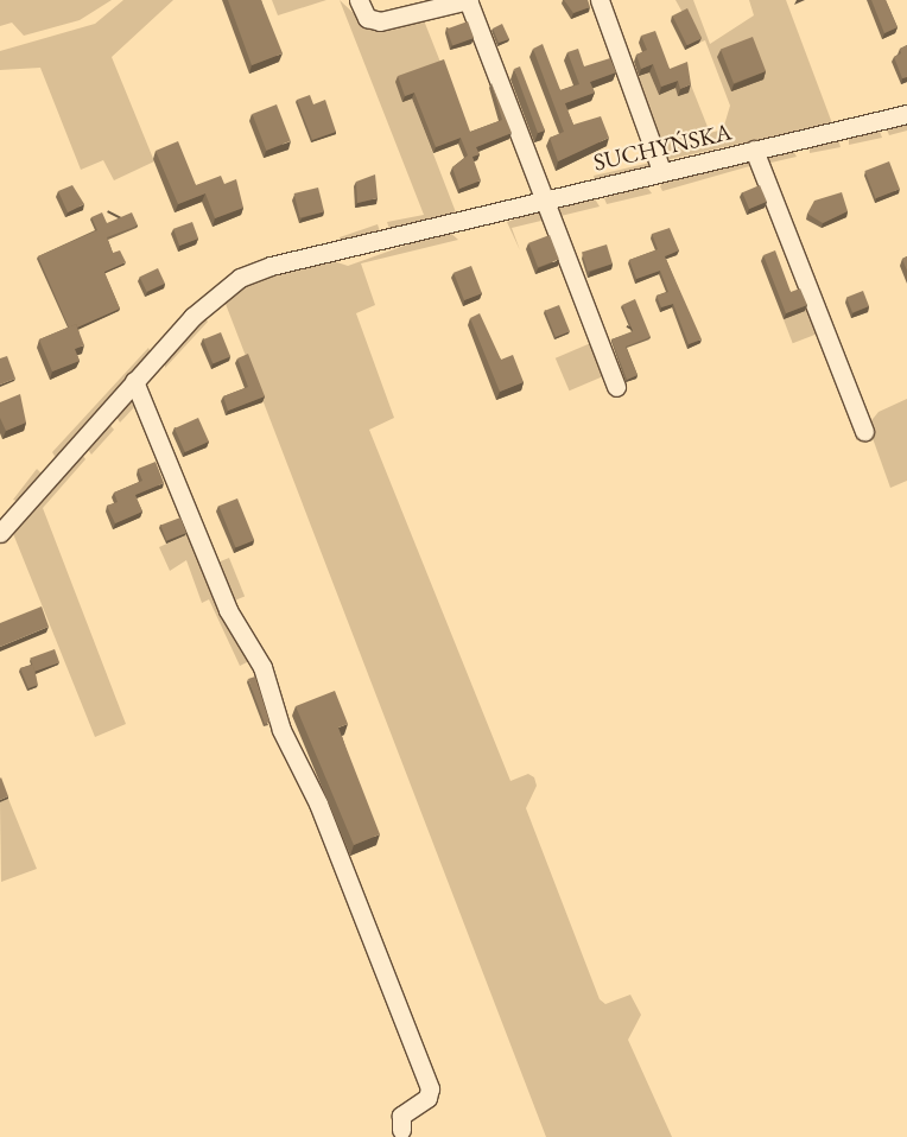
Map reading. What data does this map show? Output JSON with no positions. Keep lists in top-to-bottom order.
{
  "streets": {
    "street": ["SUCHYŃSKA"]
  }
}
